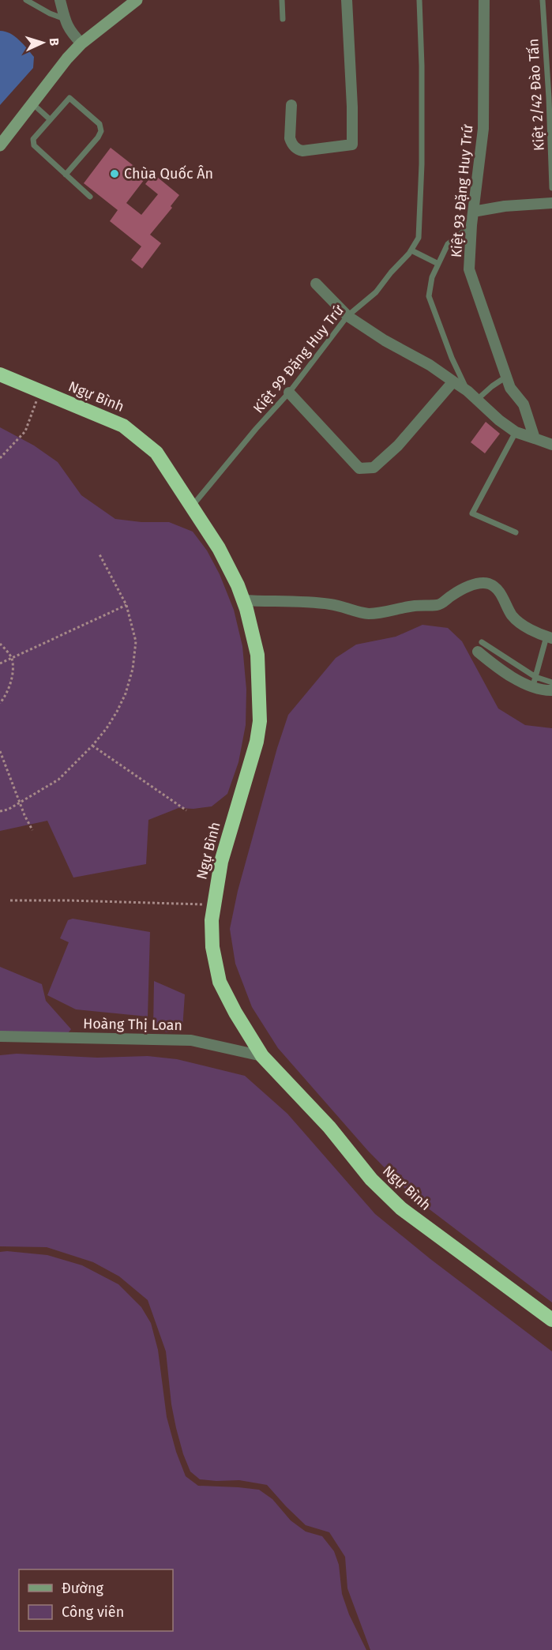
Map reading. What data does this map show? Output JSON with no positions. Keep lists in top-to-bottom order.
{
  "streets": {
    "highway": ["Ngự Bình"],
    "street": ["Kiệt 93 Đặng Huy Trứ", "Hoàng Thị Loan"],
    "lane": ["Kiệt 2/42 Đào Tấn", "Kiệt 99 Đặng Huy Trứ"]
  },
  "crossings": [
    ["Kiệt 99 Đặng Huy Trứ", "Ngự Bình"],
    ["Ngự Bình", "Hoàng Thị Loan"]
  ],
  "places": ["Chùa Quốc Ân"],
  "legend": ["Đường", "Công viên"],
  "north": "right"
}
